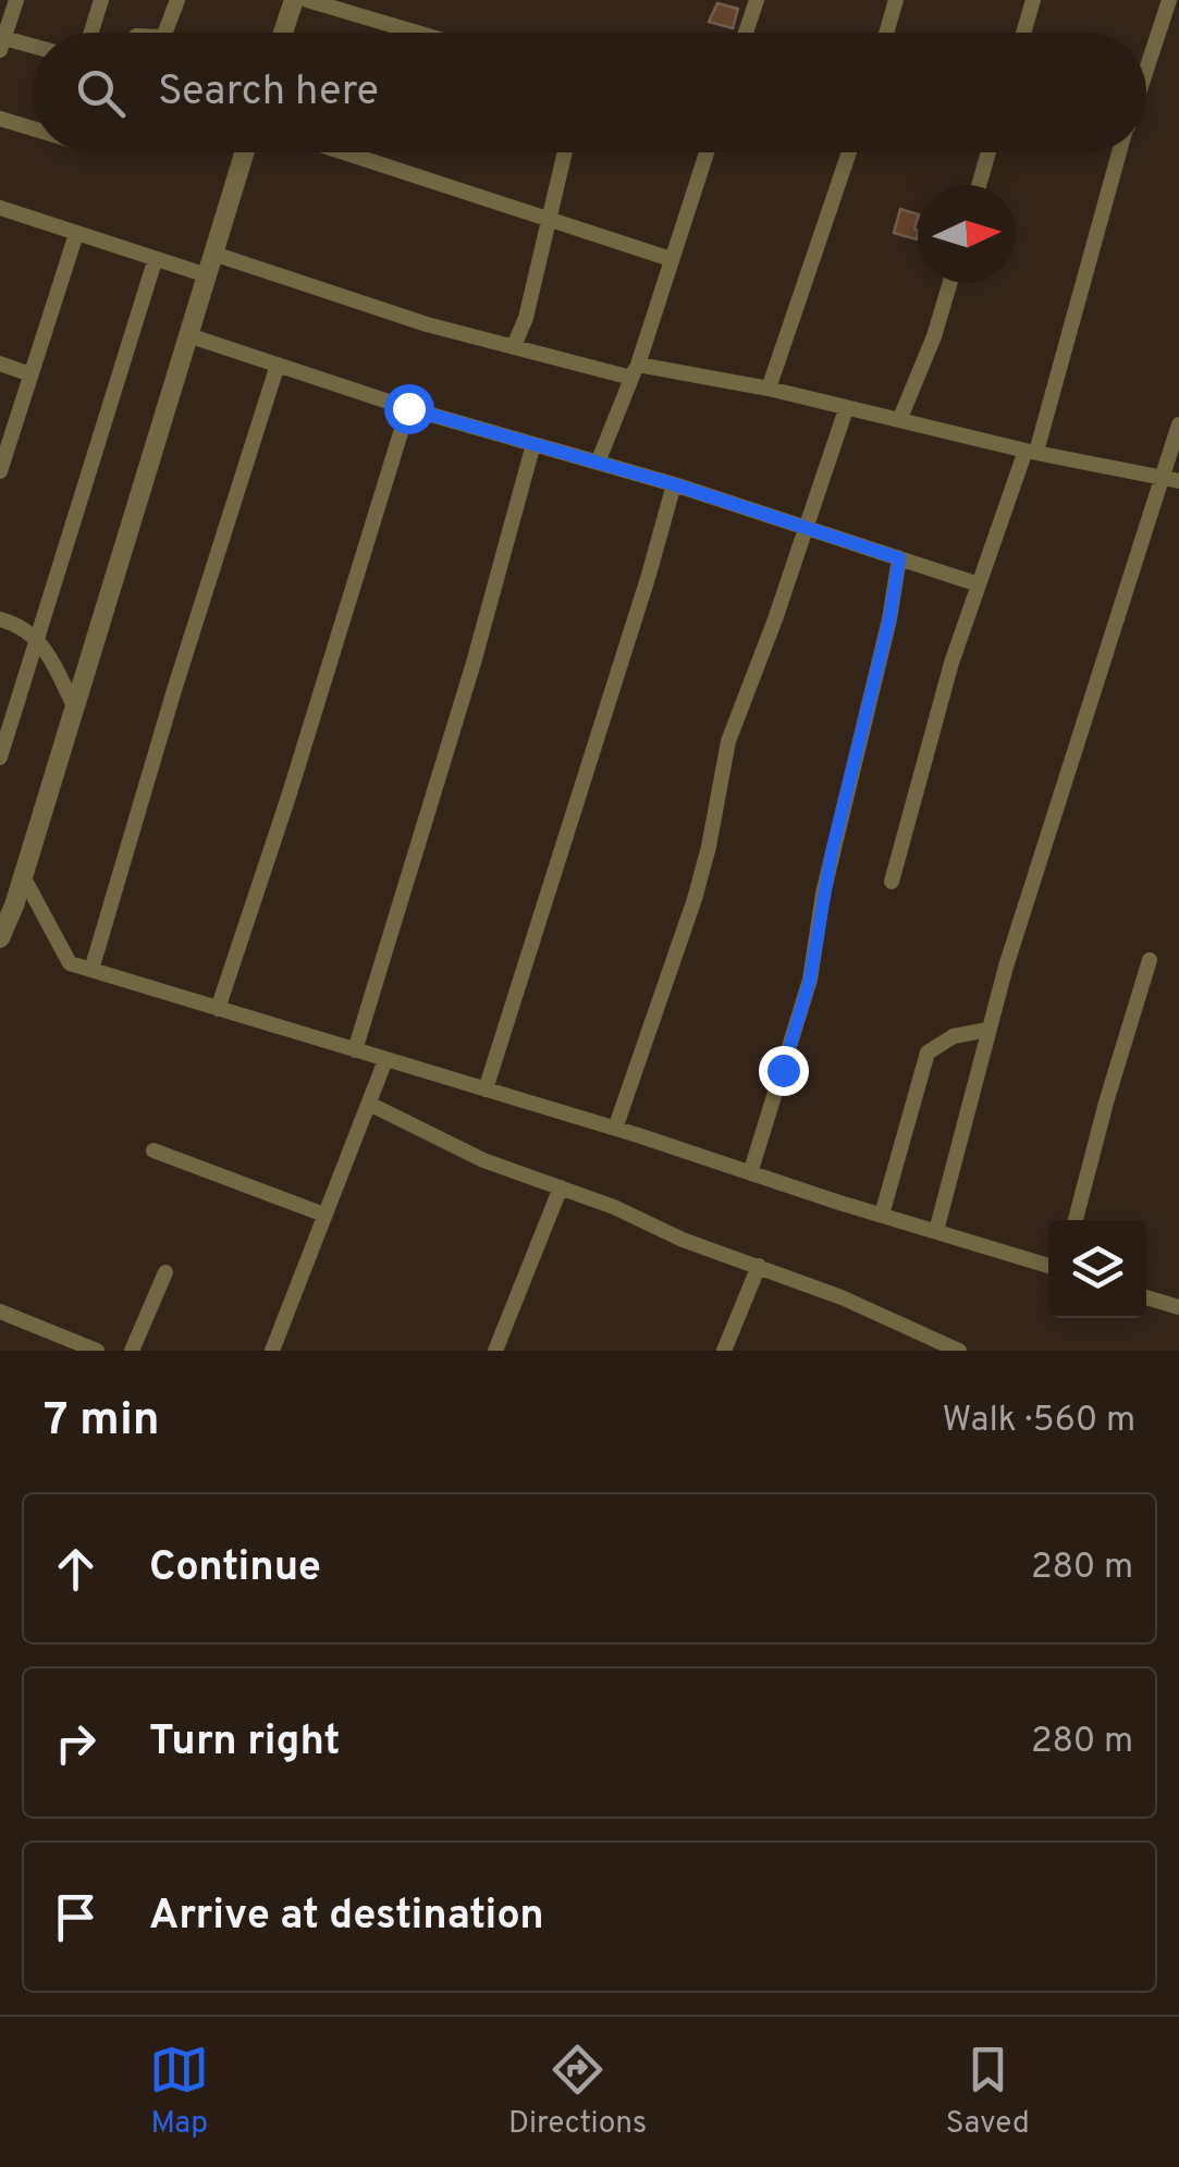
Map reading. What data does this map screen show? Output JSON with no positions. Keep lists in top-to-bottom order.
{
  "north": "right",
  "page": {
    "search": "Search here",
    "heading": ["7 min", "Walk · 560 m"],
    "list": [
      ["Continue", "280 m"],
      ["Turn right", "280 m"],
      "Arrive at destination"
    ],
    "nav": ["Map", "Directions", "Saved"]
  }
}
